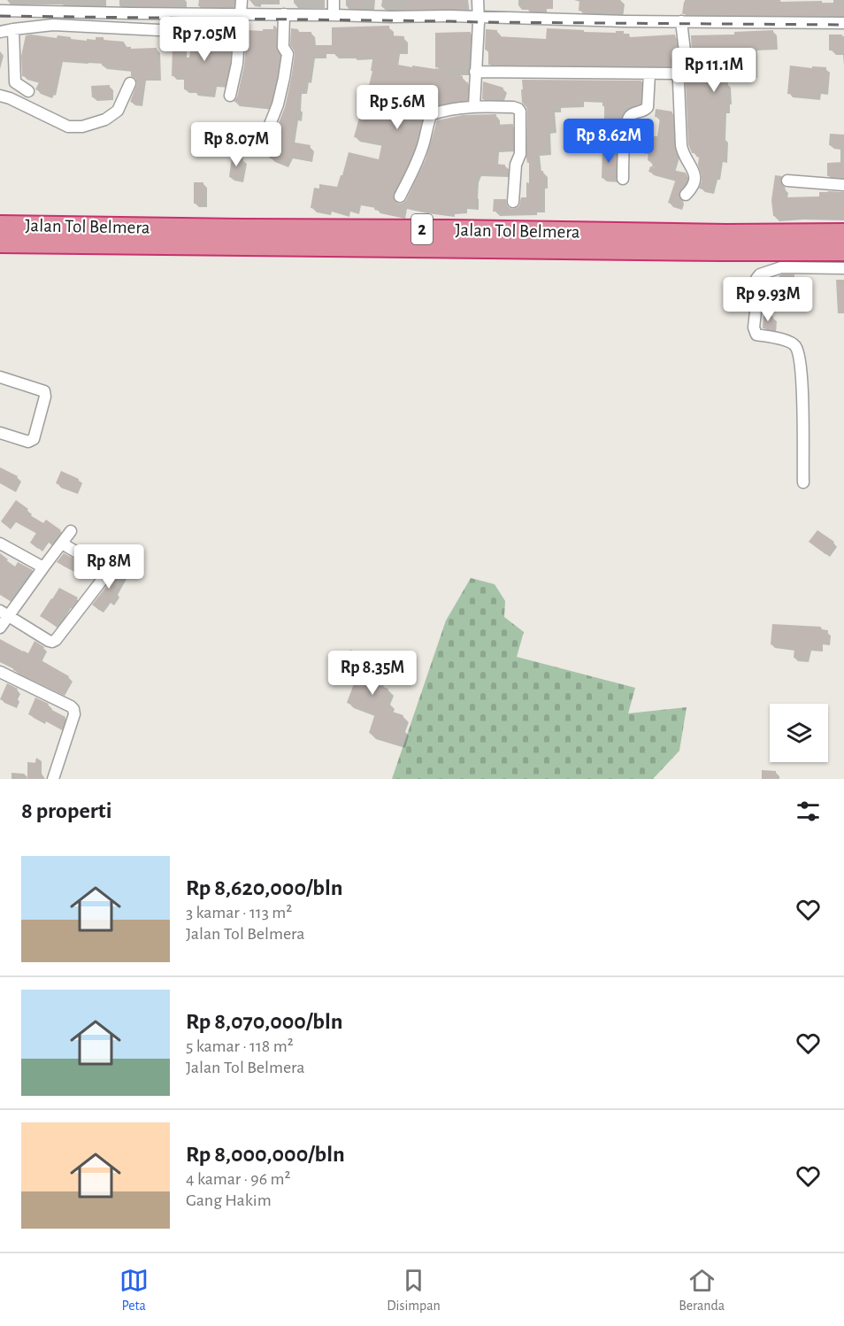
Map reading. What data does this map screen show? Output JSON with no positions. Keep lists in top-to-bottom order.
{
  "streets": {
    "highway": ["Jalan Tol Belmera", "2"]
  },
  "page": {
    "price": [
      "Rp 7.05M",
      "Rp 11.1M",
      "Rp 5.6M",
      "Rp 8.62M",
      "Rp 8.07M",
      "Rp 9.93M",
      "Rp 8M",
      "Rp 8.35M"
    ],
    "heading": "8 properti",
    "list": [
      {
        "name": "Rp 8,620,000/bln",
        "note": "3 kamar · 113 m² · Jalan Tol Belmera"
      },
      {
        "name": "Rp 8,070,000/bln",
        "note": "5 kamar · 118 m² · Jalan Tol Belmera"
      },
      {
        "name": "Rp 8,000,000/bln",
        "note": "4 kamar · 96 m² · Gang Hakim"
      }
    ],
    "tabs": ["Peta", "Disimpan", "Beranda"]
  }
}
